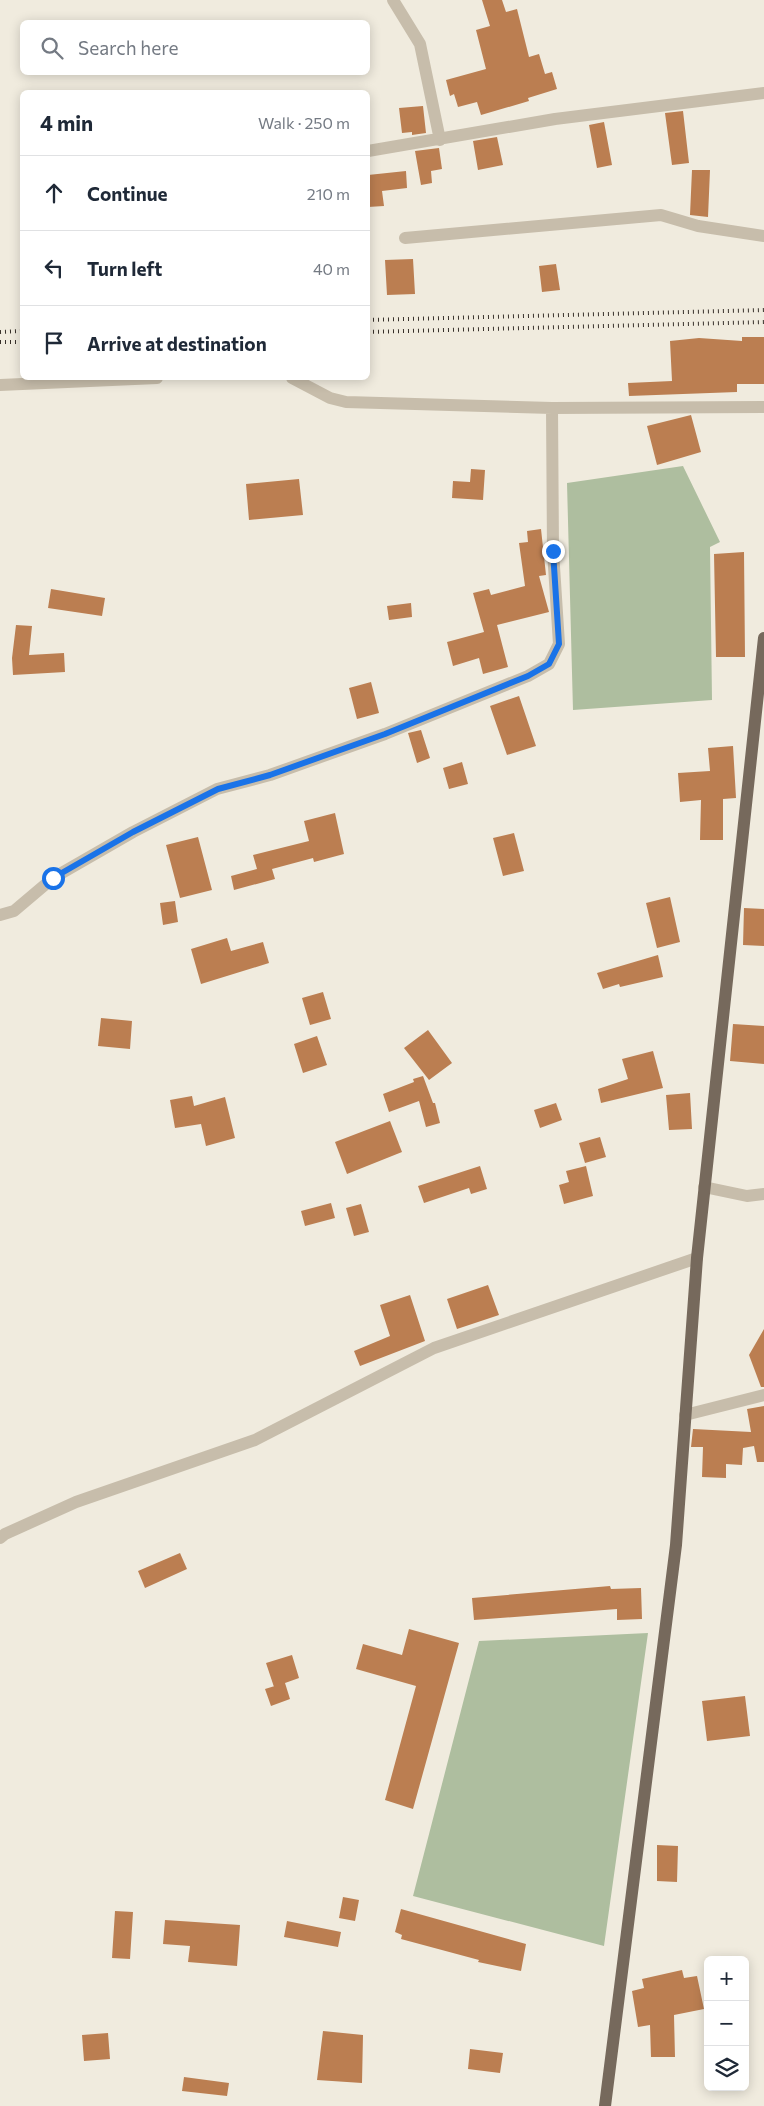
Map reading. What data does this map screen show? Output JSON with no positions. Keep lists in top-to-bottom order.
{
  "page": {
    "search": "Search here",
    "heading": ["4 min", "Walk · 250 m"],
    "list": [
      ["Continue", "210 m"],
      ["Turn left", "40 m"],
      "Arrive at destination"
    ],
    "map_buttons": ["+", "−"]
  }
}
